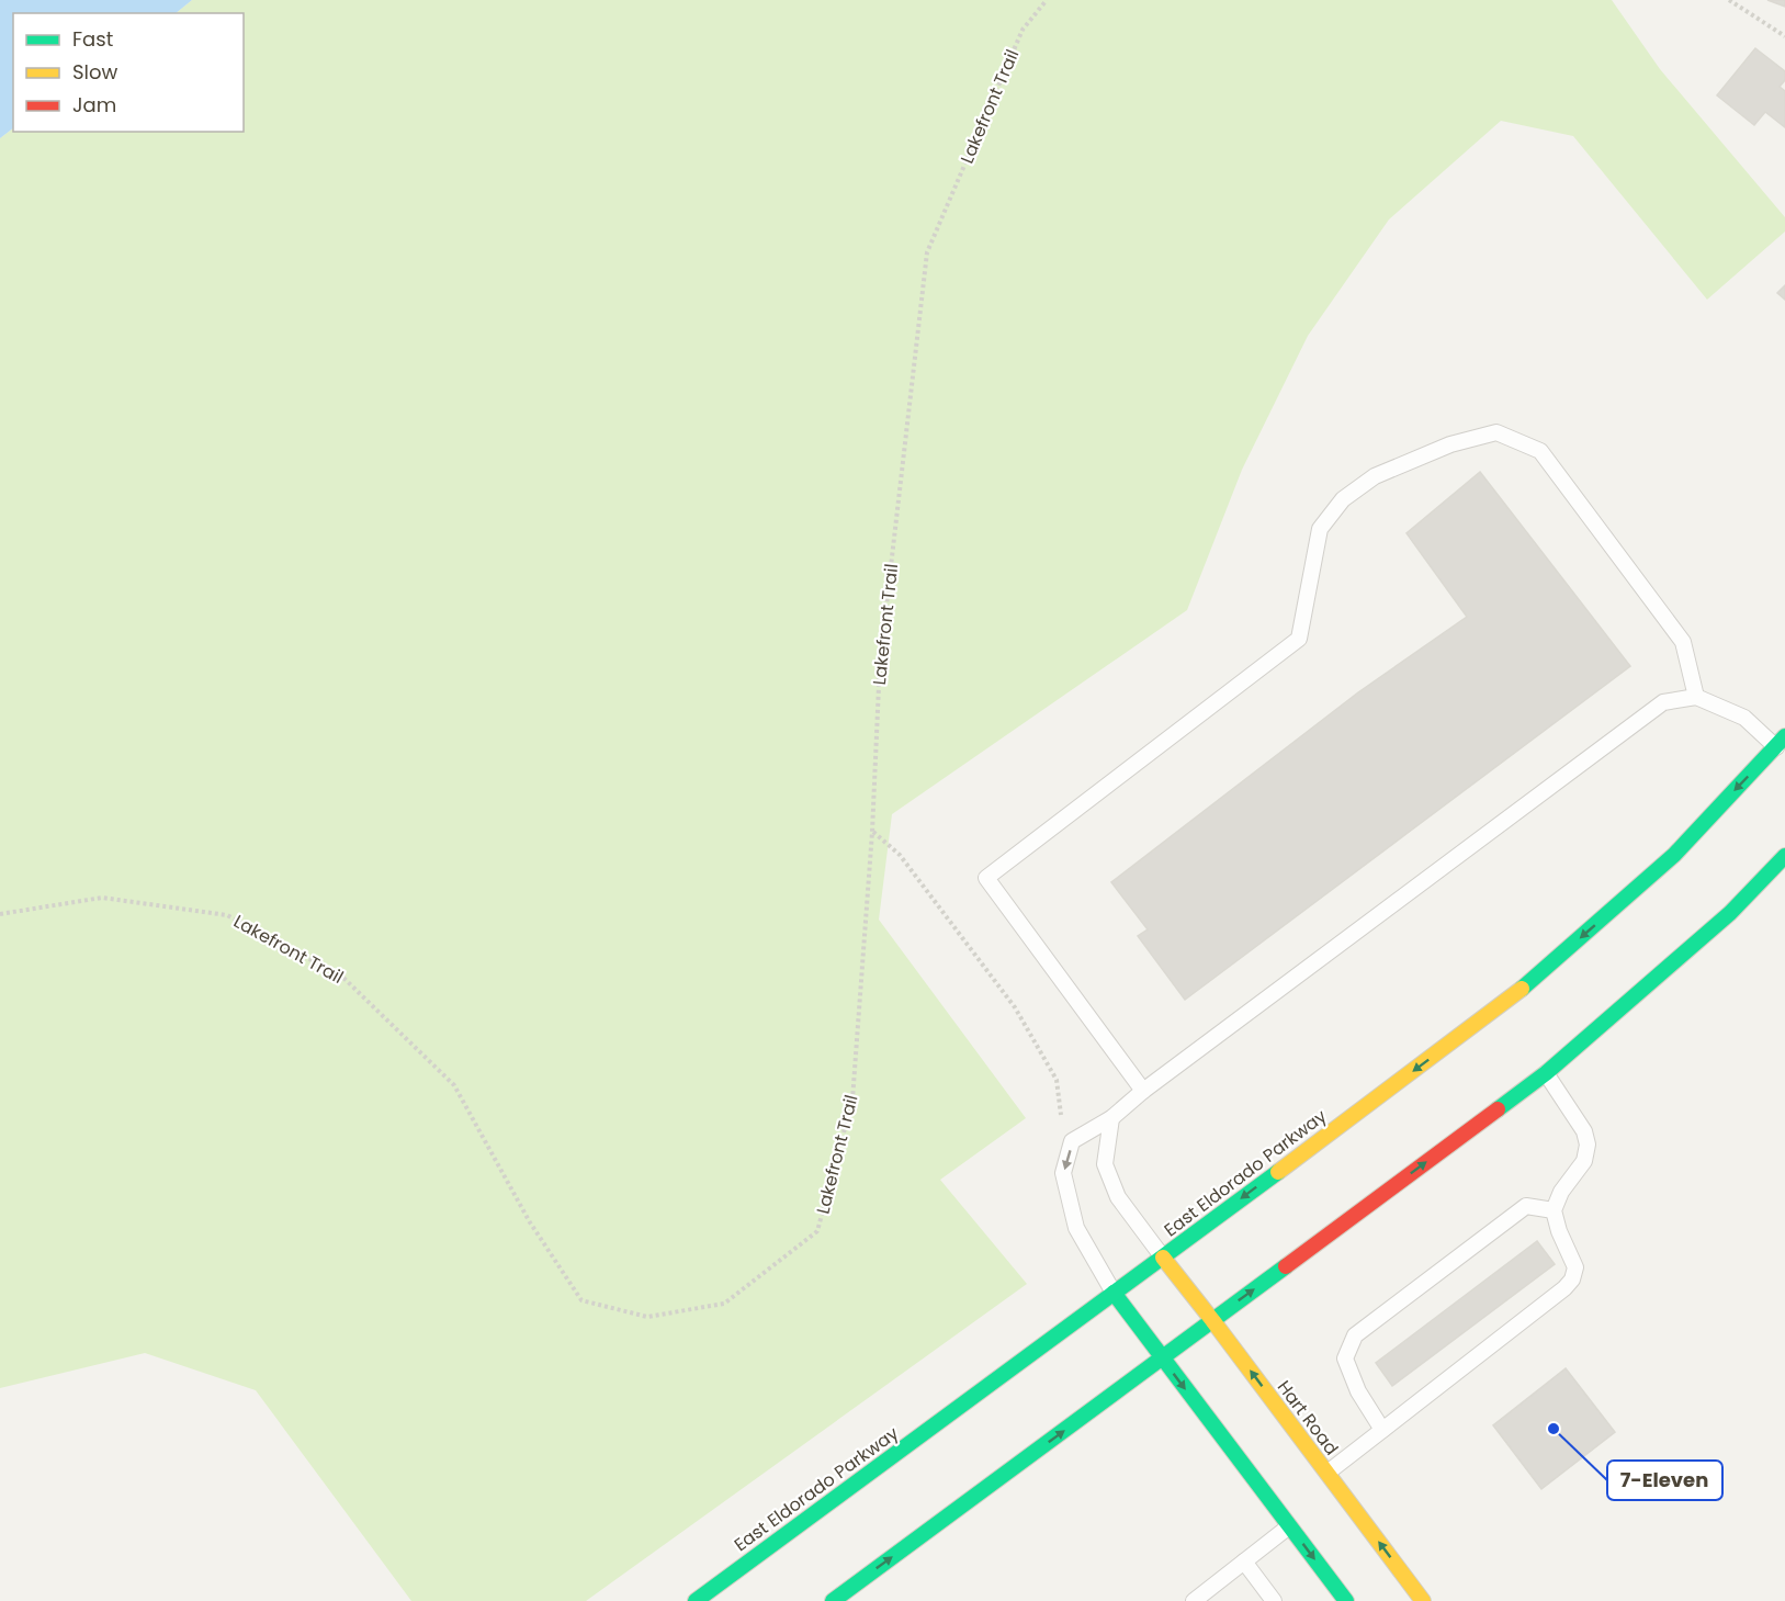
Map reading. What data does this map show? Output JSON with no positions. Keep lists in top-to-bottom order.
{
  "streets": {
    "main road": ["East Eldorado Parkway", "Hart Road"],
    "path": ["Lakefront Trail"]
  },
  "crossings": [
    ["East Eldorado Parkway", "Hart Road"]
  ],
  "places": ["7-Eleven"],
  "legend": ["Fast", "Slow", "Jam"]
}
